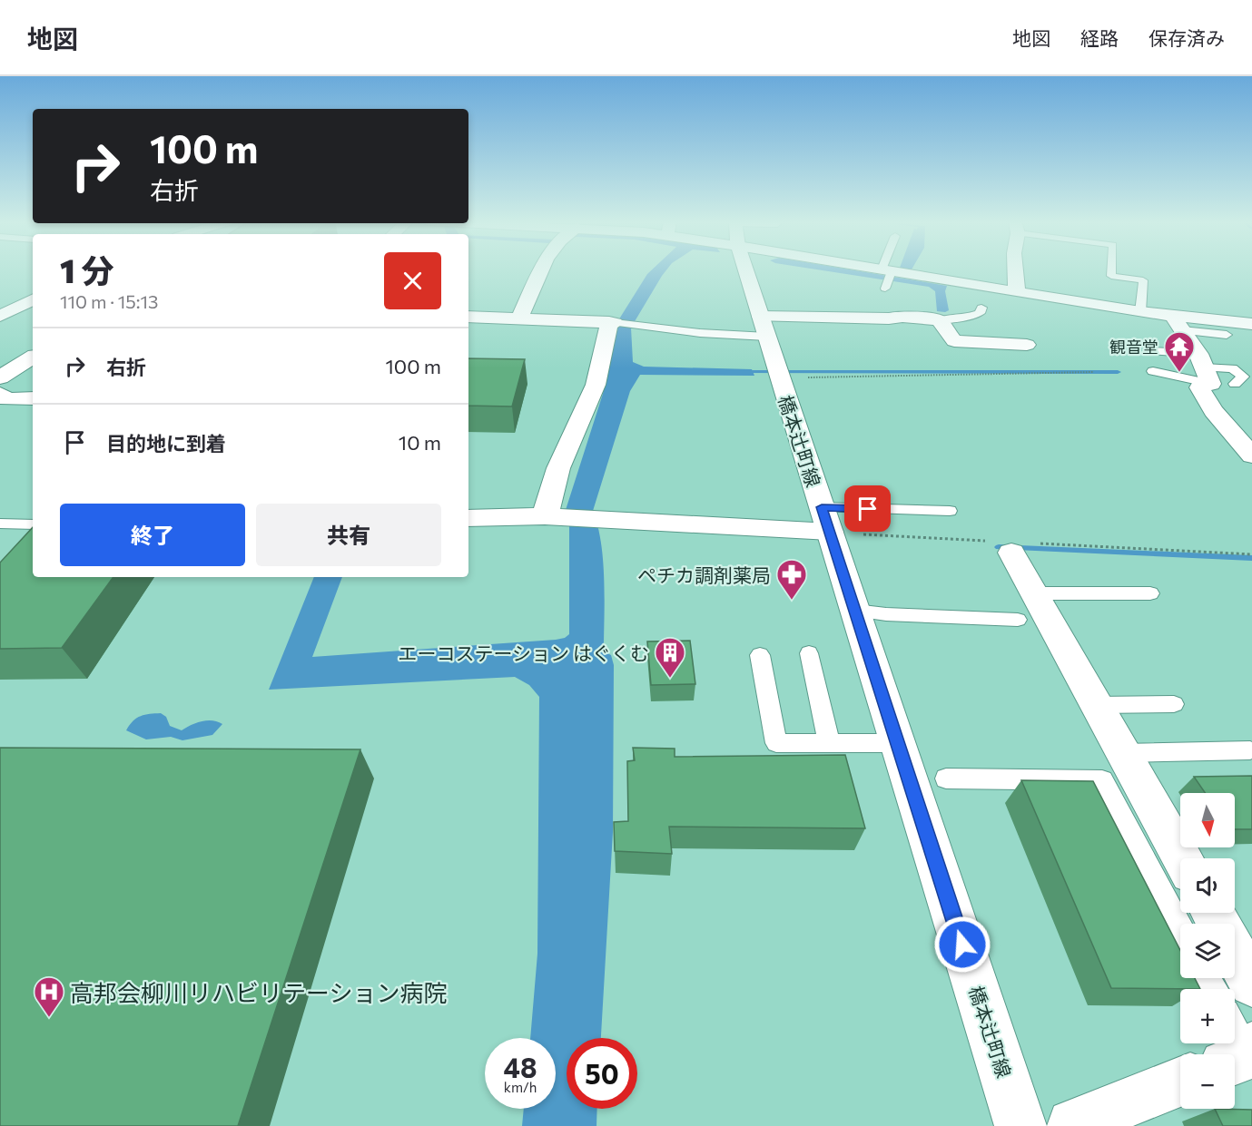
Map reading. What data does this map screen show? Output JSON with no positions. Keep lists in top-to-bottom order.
{
  "streets": {
    "street": ["橋本辻町線"]
  },
  "places": {
    "temple": ["観音堂"],
    "pharmacy": ["ペチカ調剤薬局"],
    "building": ["エーコステーション はぐくむ"],
    "hospital": ["高邦会柳川リハビリテーション病院"]
  },
  "north": "bottom",
  "page": {
    "header": "地図",
    "nav": ["地図", "経路", "保存済み"],
    "turn": ["100 m", "右折"],
    "heading": ["1 分", "110 m · 15:13"],
    "list": [
      {
        "name": "右折",
        "value": "100 m"
      },
      {
        "name": "目的地に到着",
        "value": "10 m"
      }
    ],
    "buttons": ["終了", "共有"],
    "map_buttons": ["+", "−"],
    "speed": "48 km/h",
    "limit": "50"
  }
}
